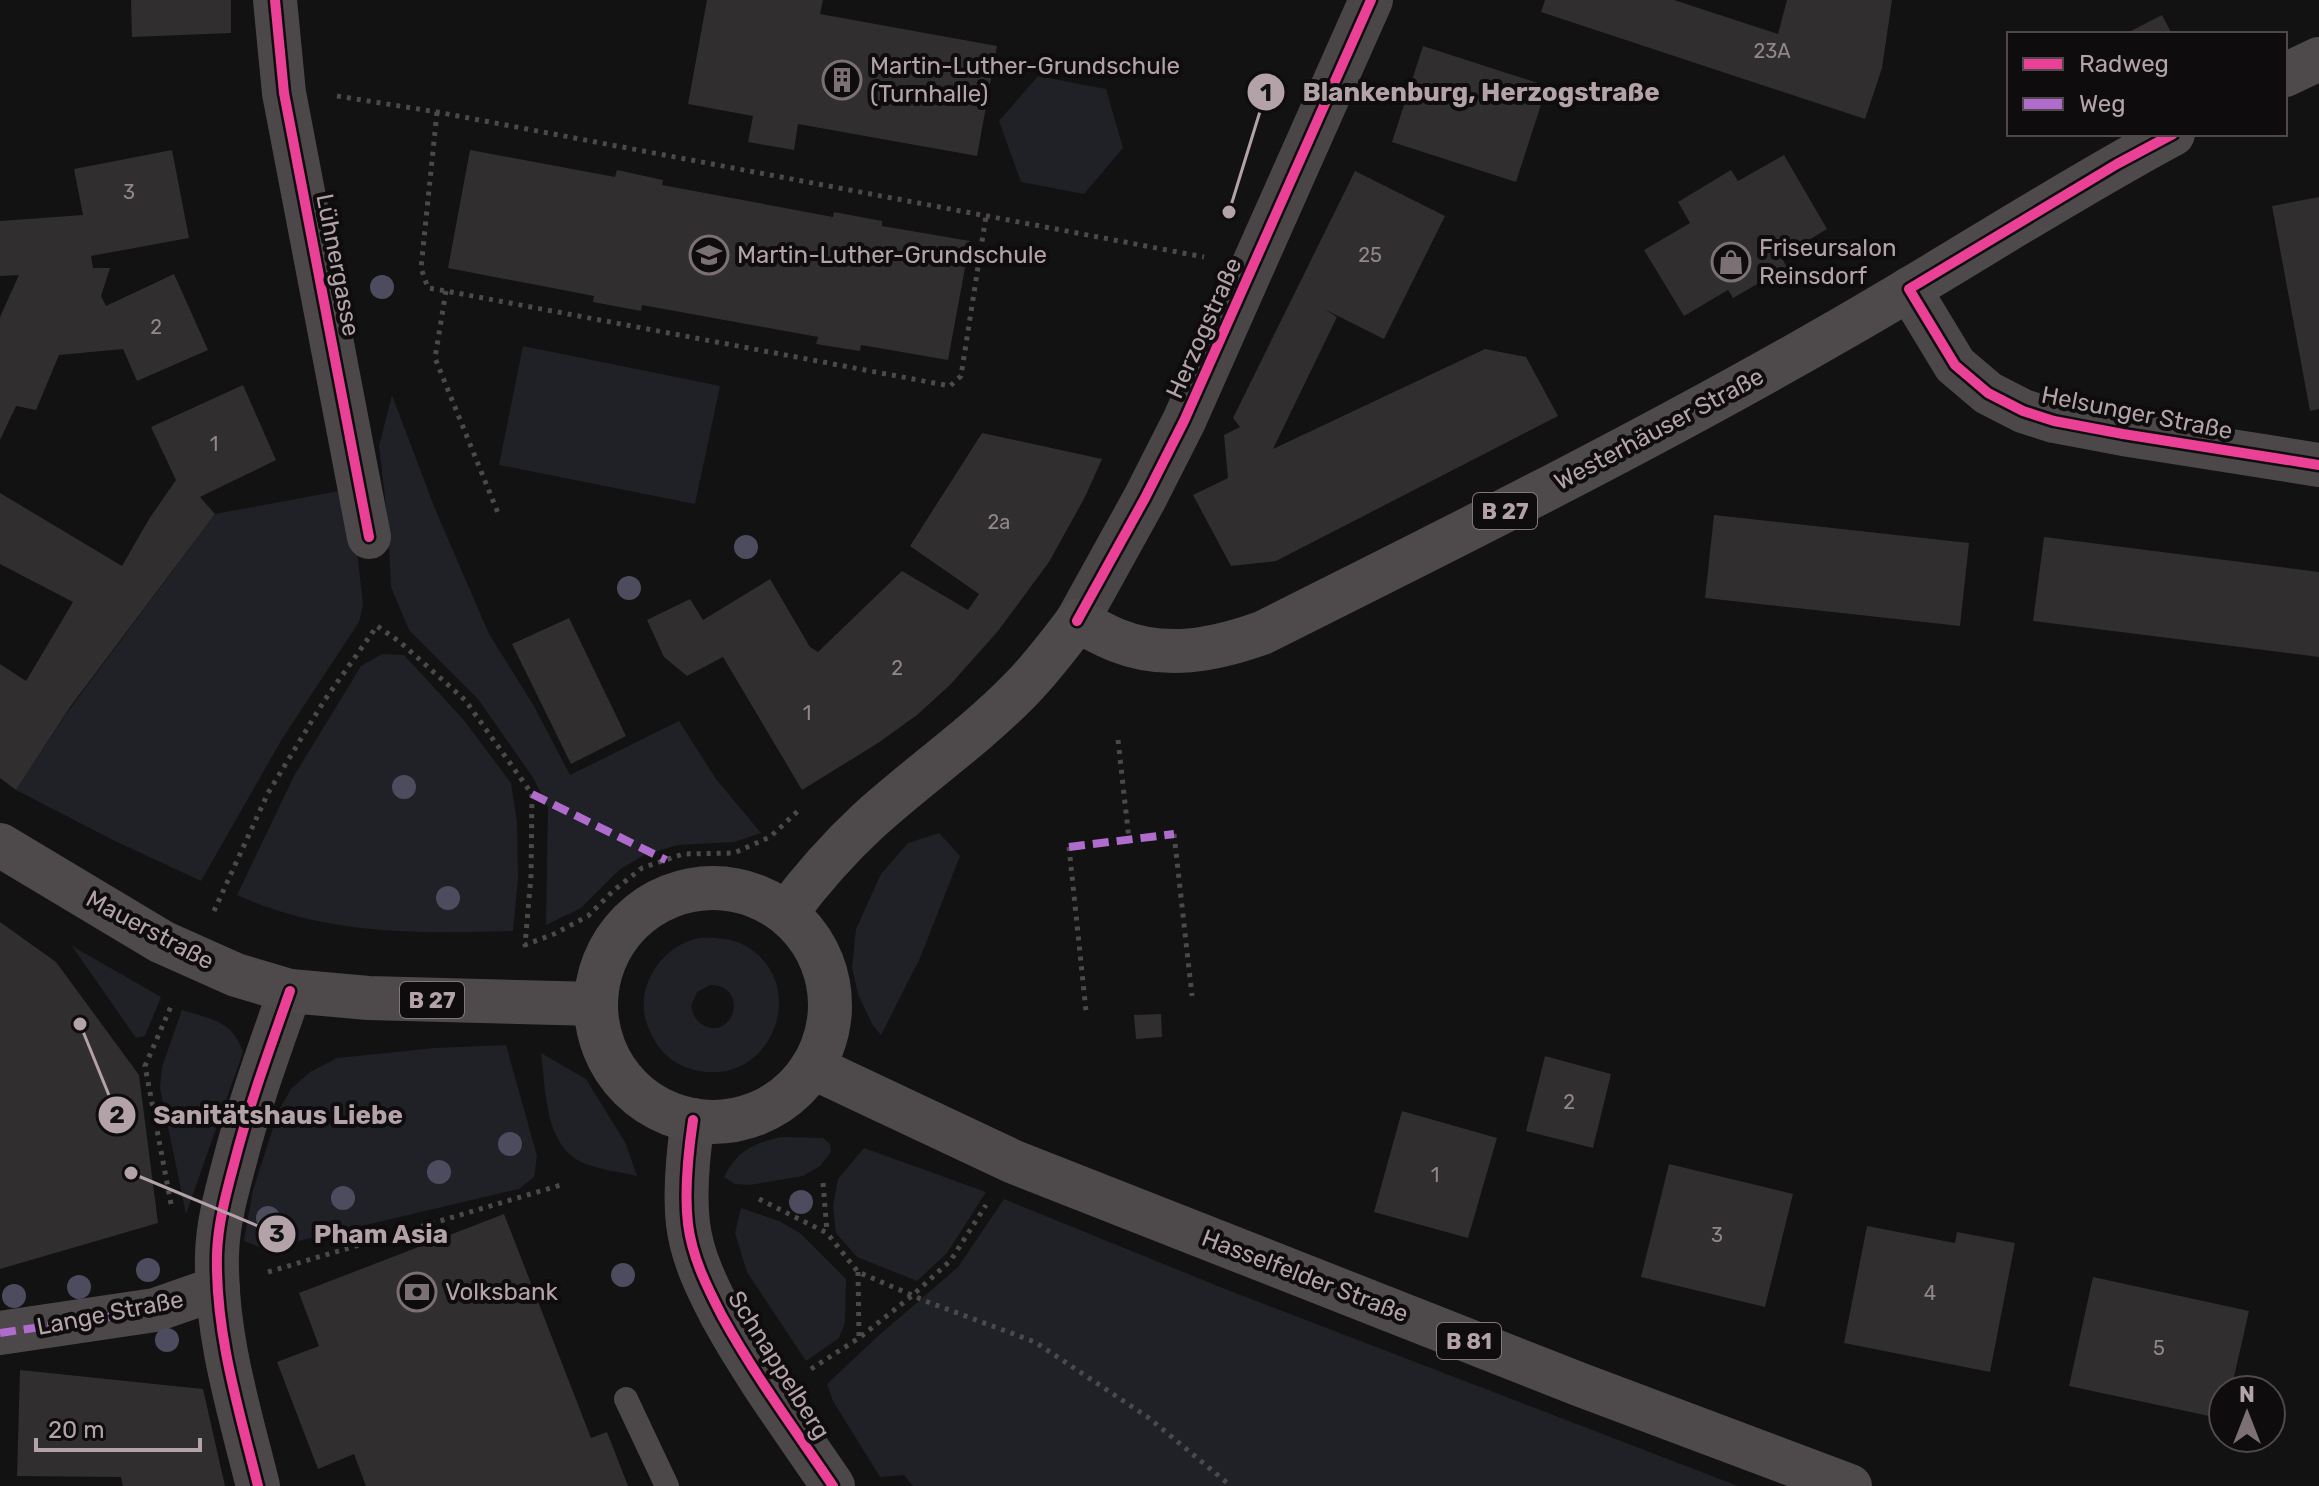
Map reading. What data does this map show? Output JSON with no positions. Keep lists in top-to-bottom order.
{
  "streets": {
    "main road": [
      "Herzogstraße",
      "Westerhäuser Straße",
      "B 27",
      "Mauerstraße",
      "Hasselfelder Straße",
      "B 81"
    ],
    "street": [
      "Lühnergasse",
      "Helsunger Straße",
      "Lange Straße",
      "Schnappelberg"
    ]
  },
  "crossings": [
    ["Herzogstraße", "Westerhäuser Straße"],
    ["Herzogstraße", "Mauerstraße"],
    ["Herzogstraße", "Hasselfelder Straße"],
    ["Herzogstraße", "Schnappelberg"],
    ["Helsunger Straße", "Westerhäuser Straße"],
    ["Mauerstraße", "Hasselfelder Straße"],
    ["Mauerstraße", "Schnappelberg"],
    ["Hasselfelder Straße", "Schnappelberg"]
  ],
  "places": {
    "building": ["Martin-Luther-Grundschule (Turnhalle)"],
    "other": ["Blankenburg, Herzogstraße", "Sanitätshaus Liebe", "Pham Asia"],
    "school or university": ["Martin-Luther-Grundschule"],
    "shop": ["Friseursalon Reinsdorf"],
    "bank": ["Volksbank"]
  },
  "house_numbers": [
    "23A",
    "3",
    "25",
    "2",
    "1",
    "2a",
    "2",
    "1",
    "2",
    "1",
    "3",
    "4",
    "5"
  ],
  "legend": ["Radweg", "Weg"],
  "scale_bar": "20 m",
  "north": "top"
}
